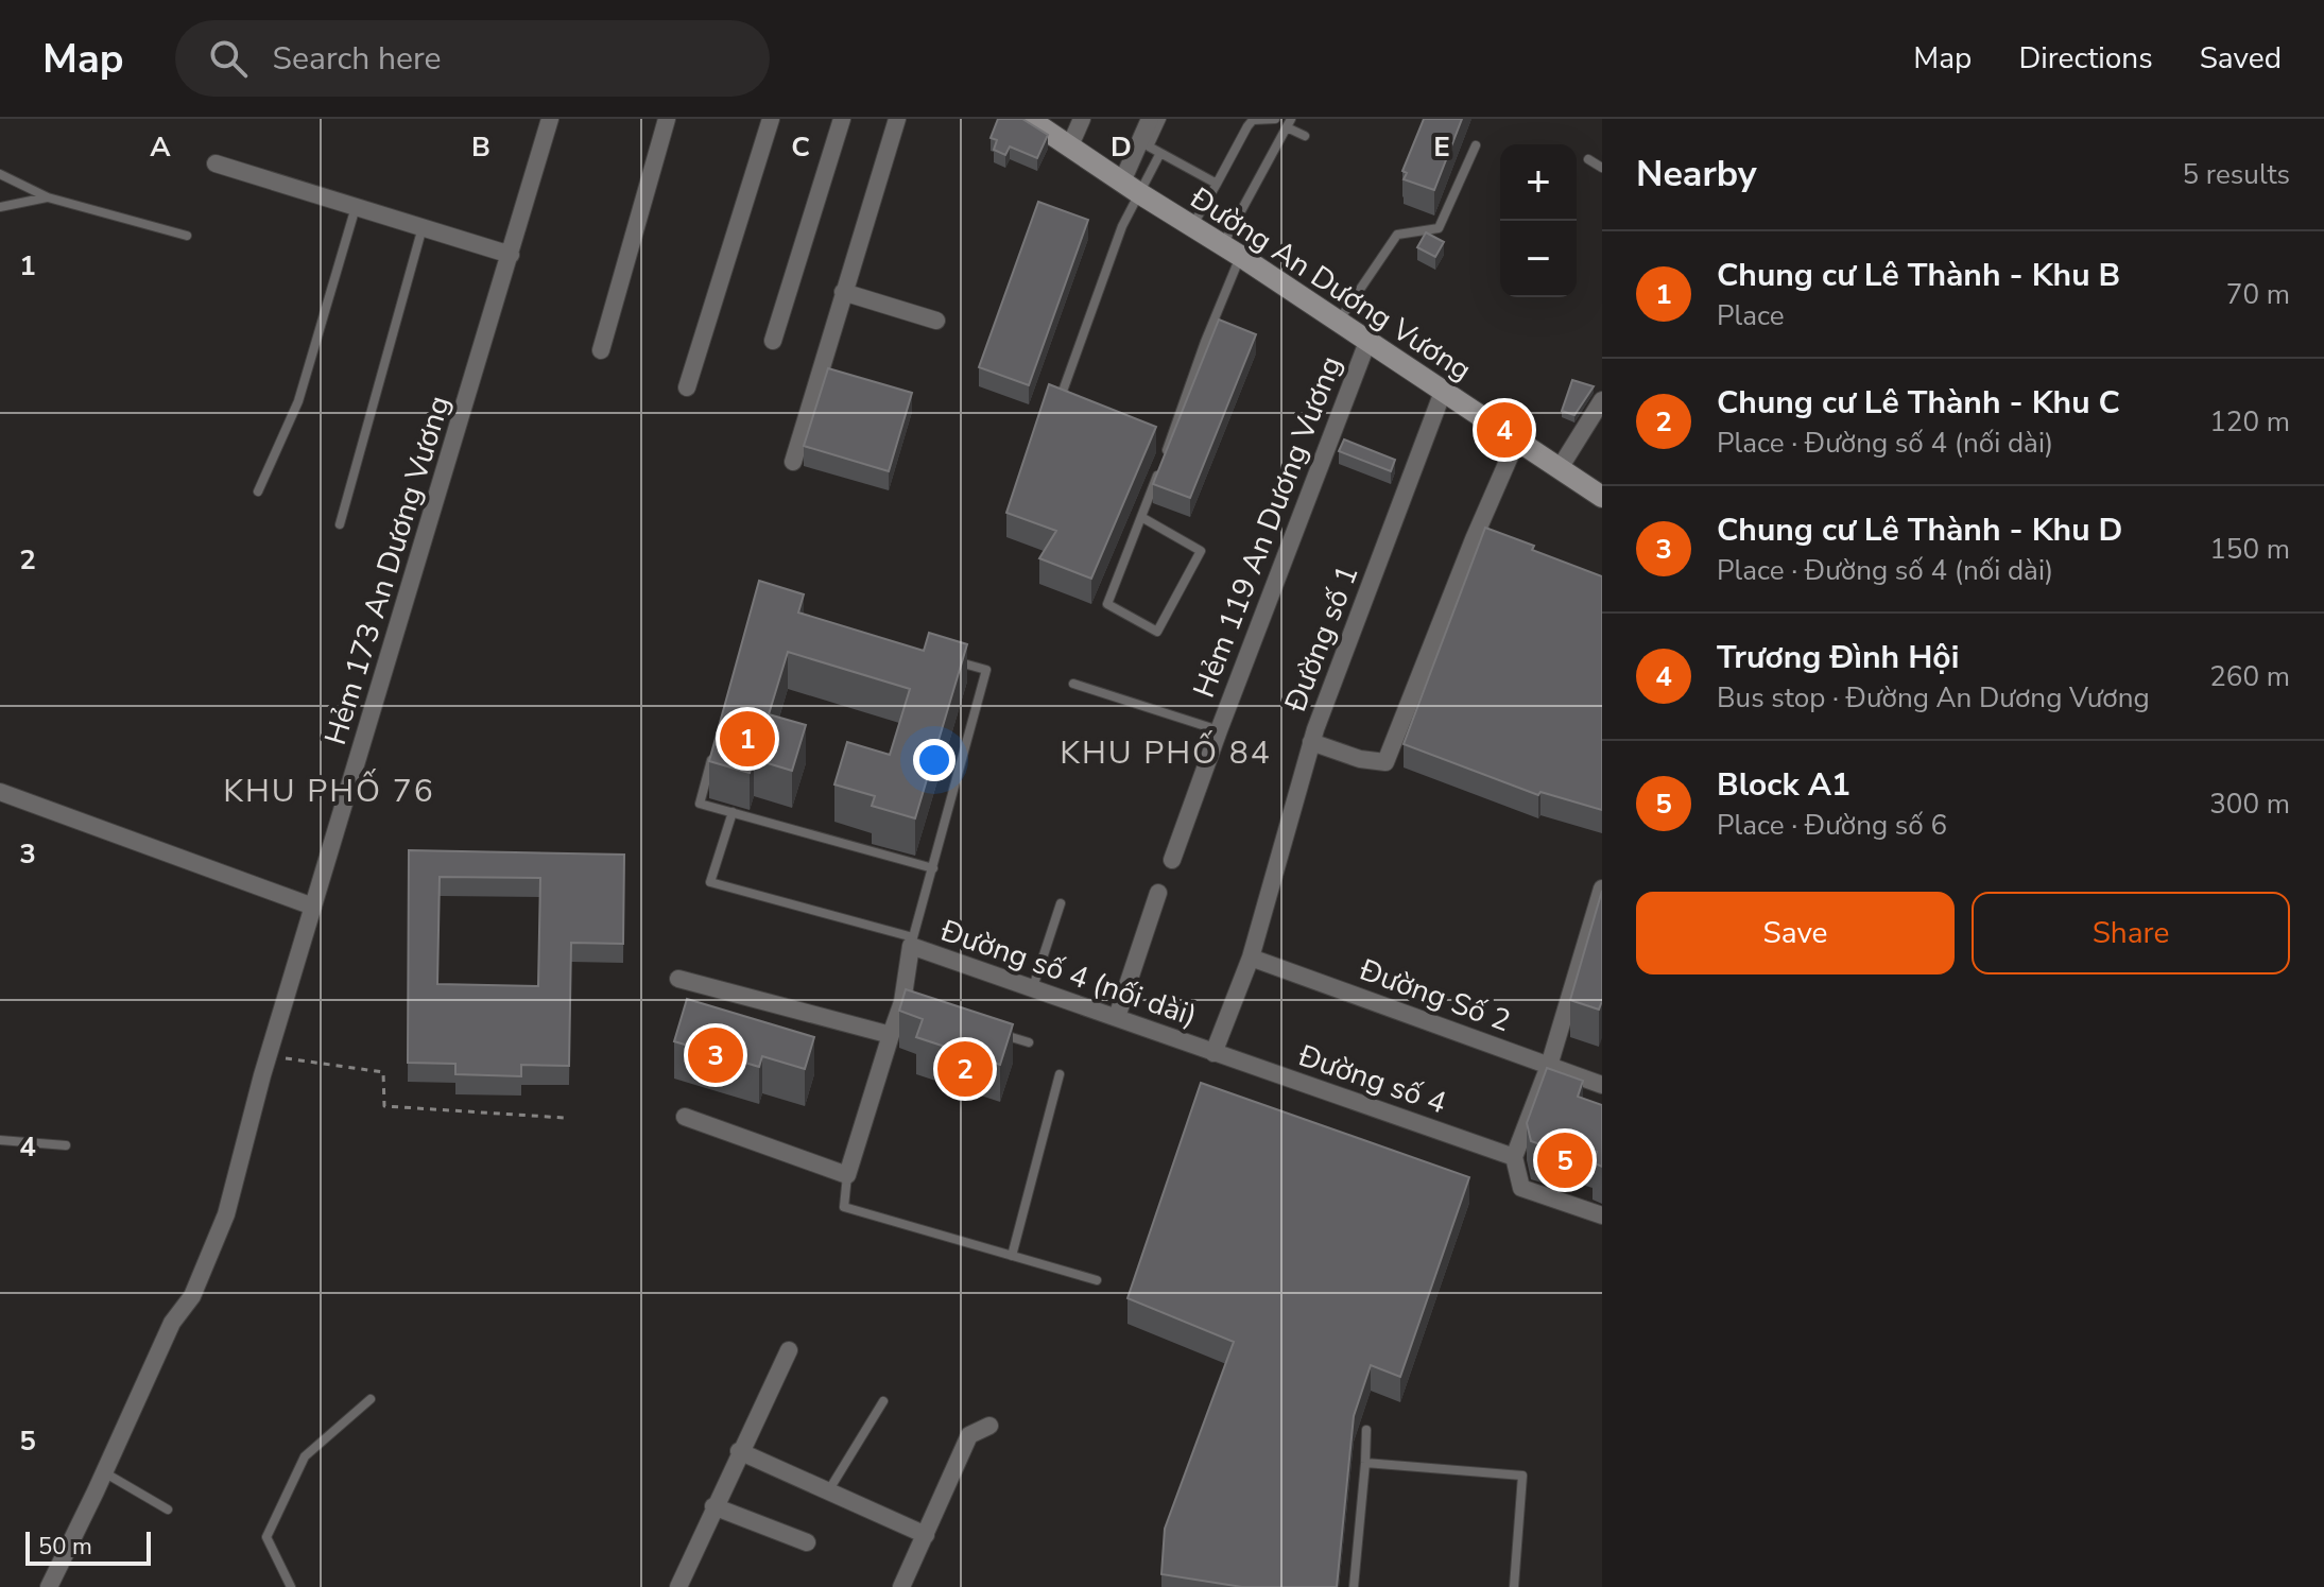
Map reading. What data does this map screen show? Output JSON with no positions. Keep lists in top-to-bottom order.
{
  "streets": {
    "main road": ["Đường An Dương Vương"],
    "street": [
      "Hẻm 119 An Dương Vương",
      "Hẻm 173 An Dương Vương",
      "Đường số 1",
      "Đường số 4 (nối dài)",
      "Đường Số 2",
      "Đường số 4"
    ]
  },
  "crossings": [
    ["Đường An Dương Vương", "Hẻm 119 An Dương Vương"],
    ["Đường An Dương Vương", "Đường số 1"],
    ["Đường số 1", "Đường số 4 (nối dài)"],
    ["Đường số 1", "Đường Số 2"],
    ["Đường số 1", "Đường số 4"],
    ["Đường số 4 (nối dài)", "Đường số 4"]
  ],
  "districts": ["KHU PHỐ 84", "KHU PHỐ 76"],
  "scale_bar": "50 m",
  "page": {
    "header": "Map",
    "search": "Search here",
    "nav": ["Map", "Directions", "Saved"],
    "heading": ["Nearby", "5 results"],
    "map_buttons": ["+", "−"],
    "list": [
      {
        "mark": "1",
        "name": "Chung cư Lê Thành - Khu B",
        "note": "Place",
        "value": "70 m"
      },
      {
        "mark": "2",
        "name": "Chung cư Lê Thành - Khu C",
        "note": "Place · Đường số 4 (nối dài)",
        "value": "120 m"
      },
      {
        "mark": "3",
        "name": "Chung cư Lê Thành - Khu D",
        "note": "Place · Đường số 4 (nối dài)",
        "value": "150 m"
      },
      {
        "mark": "4",
        "name": "Trương Đình Hội",
        "note": "Bus stop · Đường An Dương Vương",
        "value": "260 m"
      },
      {
        "mark": "5",
        "name": "Block A1",
        "note": "Place · Đường số 6",
        "value": "300 m"
      }
    ],
    "pins": [
      "4",
      "1",
      "3",
      "2",
      "5"
    ],
    "buttons": ["Save", "Share"],
    "scale": "50 m"
  },
  "grid": {
    "columns": [
      "A",
      "B",
      "C",
      "D",
      "E"
    ],
    "rows": [
      "1",
      "2",
      "3",
      "4",
      "5"
    ]
  }
}
